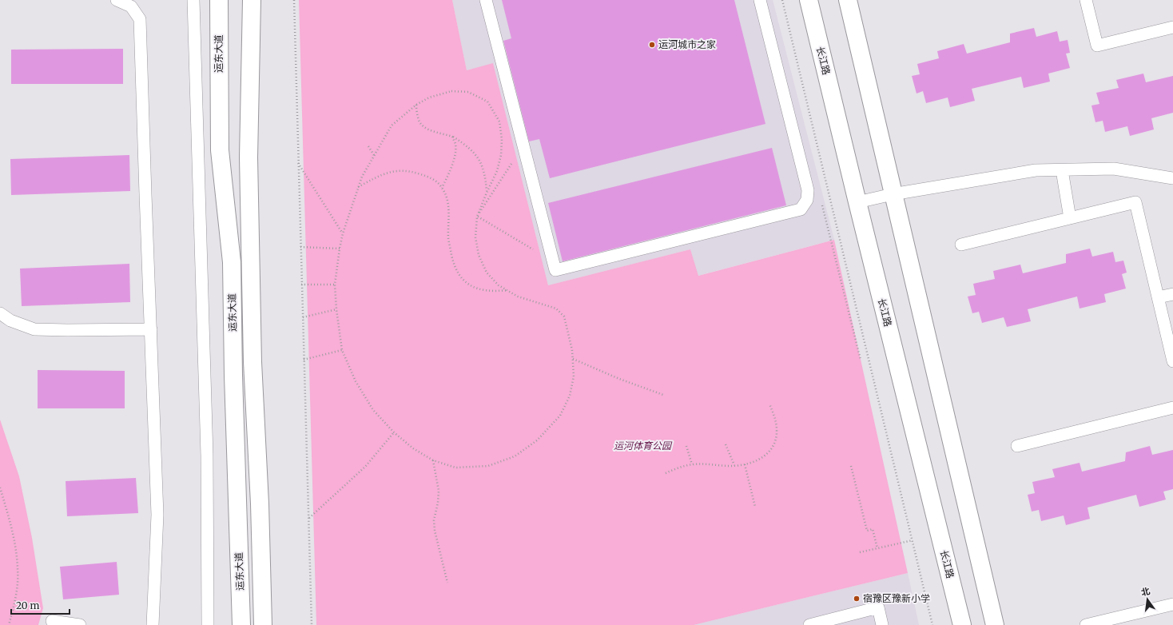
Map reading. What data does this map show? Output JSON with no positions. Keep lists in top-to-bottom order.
{
  "streets": {
    "street": ["运东大道", "长江路"]
  },
  "parks": ["运河体育公园"],
  "places": ["运河城市之家", "宿豫区豫新小学"],
  "scale_bar": "20 m",
  "north": "top"
}
